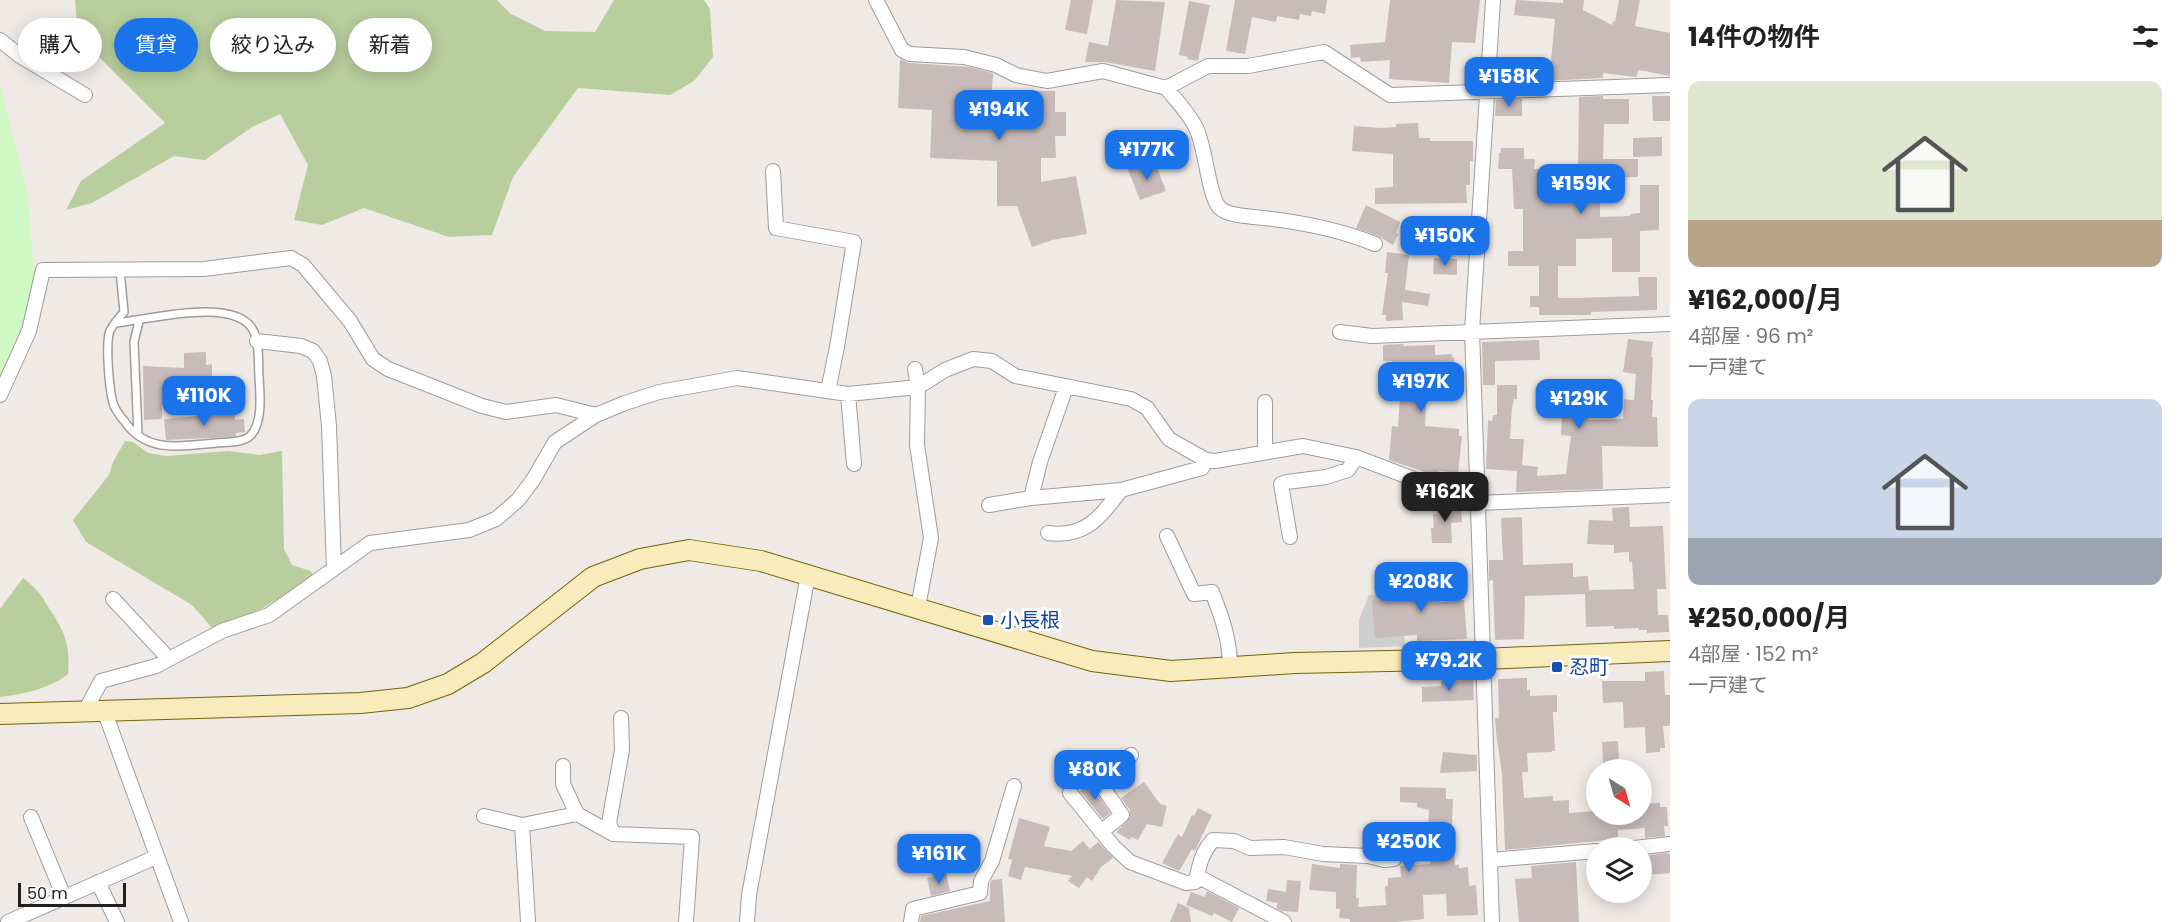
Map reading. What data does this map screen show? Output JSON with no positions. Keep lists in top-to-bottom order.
{
  "places": {
    "transit": ["小長根", "忍町"]
  },
  "scale_bar": "50 m",
  "north": "bottom right",
  "page": {
    "heading": "14件の物件",
    "chip": [
      "購入",
      "賃貸",
      "絞り込み",
      "新着"
    ],
    "price": [
      "¥158K",
      "¥194K",
      "¥177K",
      "¥159K",
      "¥150K",
      "¥197K",
      "¥110K",
      "¥129K",
      "¥162K",
      "¥208K",
      "¥79.2K",
      "¥80K",
      "¥250K",
      "¥161K"
    ],
    "list": [
      {
        "name": "¥162,000/月",
        "note": "4部屋 · 96 m² · 一戸建て"
      },
      {
        "name": "¥250,000/月",
        "note": "4部屋 · 152 m² · 一戸建て"
      }
    ],
    "scale": "50 m"
  }
}
